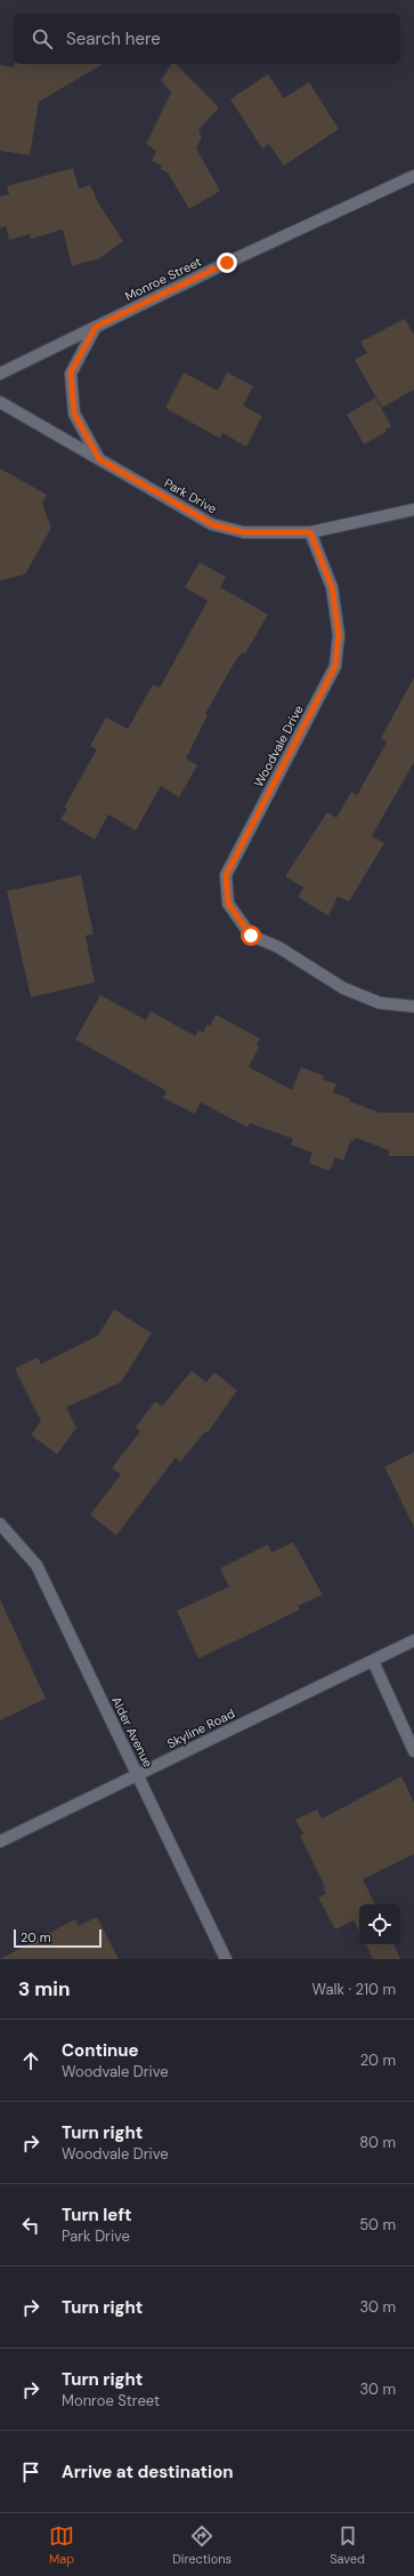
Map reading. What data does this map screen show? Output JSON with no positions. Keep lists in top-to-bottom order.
{
  "streets": {
    "street": [
      "Monroe Street",
      "Park Drive",
      "Woodvale Drive",
      "Skyline Road",
      "Alder Avenue"
    ]
  },
  "crossings": [
    ["Park Drive", "Woodvale Drive"],
    ["Skyline Road", "Alder Avenue"]
  ],
  "scale_bar": "20 m",
  "page": {
    "search": "Search here",
    "scale": "20 m",
    "heading": ["3 min", "Walk · 210 m"],
    "list": [
      ["Continue", "Woodvale Drive", "20 m"],
      ["Turn right", "Woodvale Drive", "80 m"],
      ["Turn left", "Park Drive", "50 m"],
      ["Turn right", "30 m"],
      ["Turn right", "Monroe Street", "30 m"],
      "Arrive at destination"
    ],
    "nav": ["Map", "Directions", "Saved"]
  }
}
